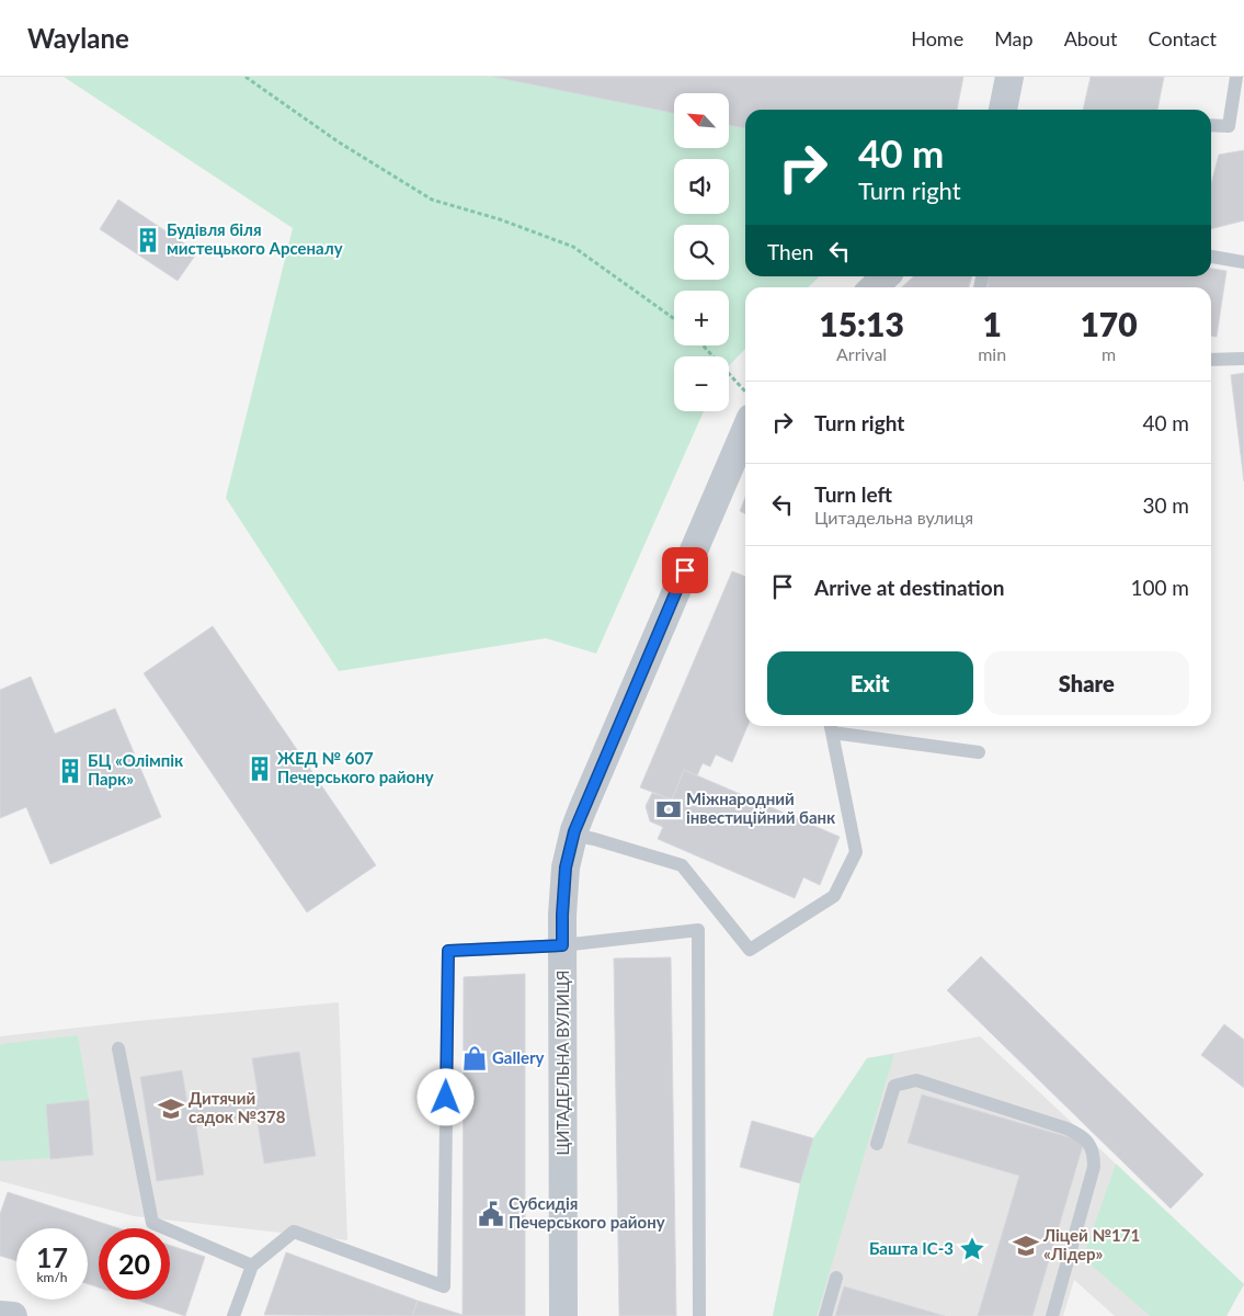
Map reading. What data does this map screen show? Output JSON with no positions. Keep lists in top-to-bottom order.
{
  "streets": {
    "street": ["ЦИТАДЕЛЬНА ВУЛИЦЯ"]
  },
  "places": {
    "building": ["Будівля біля мистецького Арсеналу", "ЖЕД № 607 Печерського району", "БЦ «Олімпік Парк»"],
    "bank": ["Міжнародний інвестиційний банк"],
    "shop": ["Gallery"],
    "school or university": ["Дитячий садок №378", "Ліцей №171 «Лідер»"],
    "public building": ["Субсидія Печерського району"],
    "place": ["Башта ІС-3"]
  },
  "north": "top left",
  "page": {
    "header": "Waylane",
    "nav": [
      "Home",
      "Map",
      "About",
      "Contact"
    ],
    "map_buttons": ["+", "−"],
    "turn": ["40 m", "Turn right"],
    "then": "Then",
    "eta": [
      "15:13",
      "Arrival",
      "1",
      "min",
      "170",
      "m"
    ],
    "list": [
      {
        "name": "Turn right",
        "value": "40 m"
      },
      {
        "name": "Turn left",
        "note": "Цитадельна вулиця",
        "value": "30 m"
      },
      {
        "name": "Arrive at destination",
        "value": "100 m"
      }
    ],
    "buttons": ["Exit", "Share"],
    "speed": "17 km/h",
    "limit": "20"
  }
}
